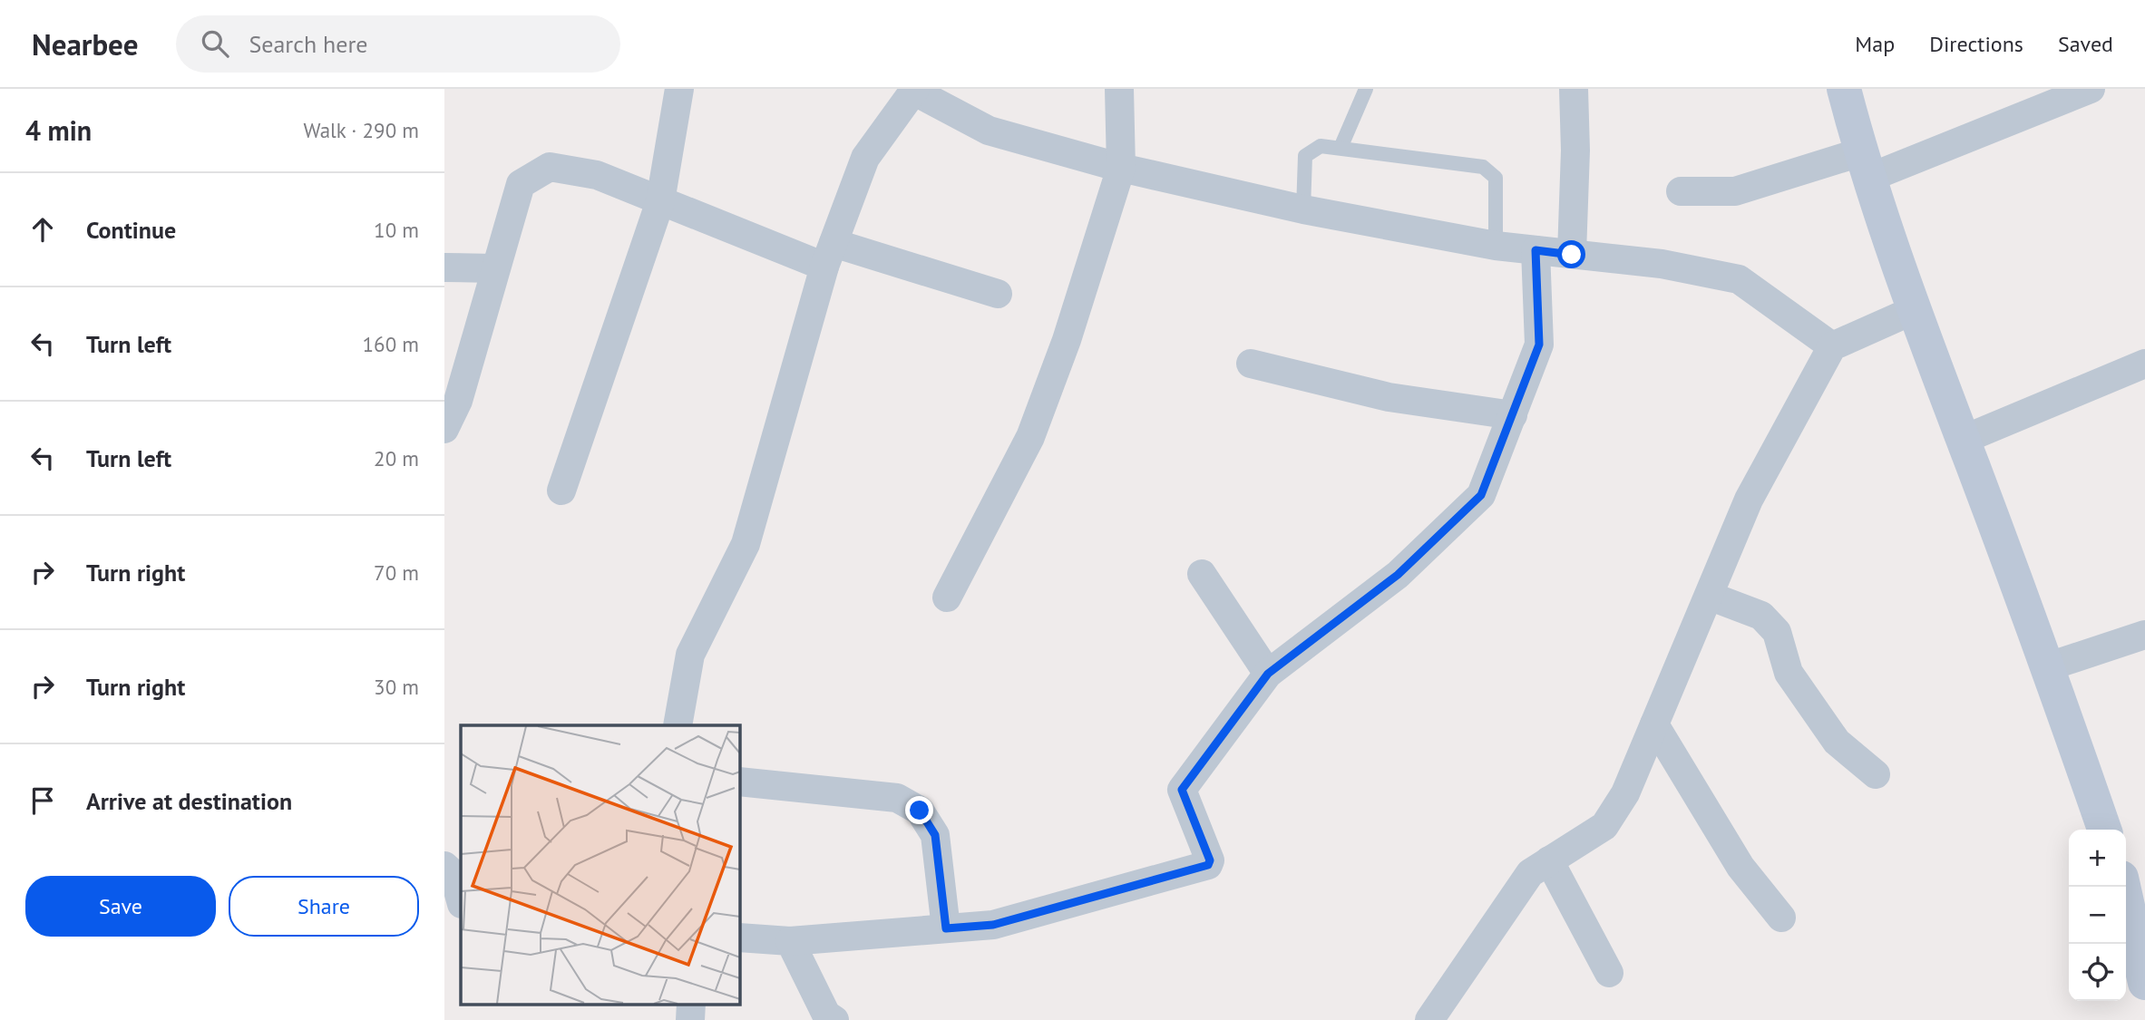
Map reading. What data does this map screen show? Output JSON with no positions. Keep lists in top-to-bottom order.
{
  "page": {
    "header": "Nearbee",
    "search": "Search here",
    "nav": ["Map", "Directions", "Saved"],
    "heading": ["4 min", "Walk · 290 m"],
    "list": [
      ["Continue", "10 m"],
      ["Turn left", "160 m"],
      ["Turn left", "20 m"],
      ["Turn right", "70 m"],
      ["Turn right", "30 m"],
      "Arrive at destination"
    ],
    "map_buttons": ["+", "−"],
    "buttons": ["Save", "Share"]
  }
}
